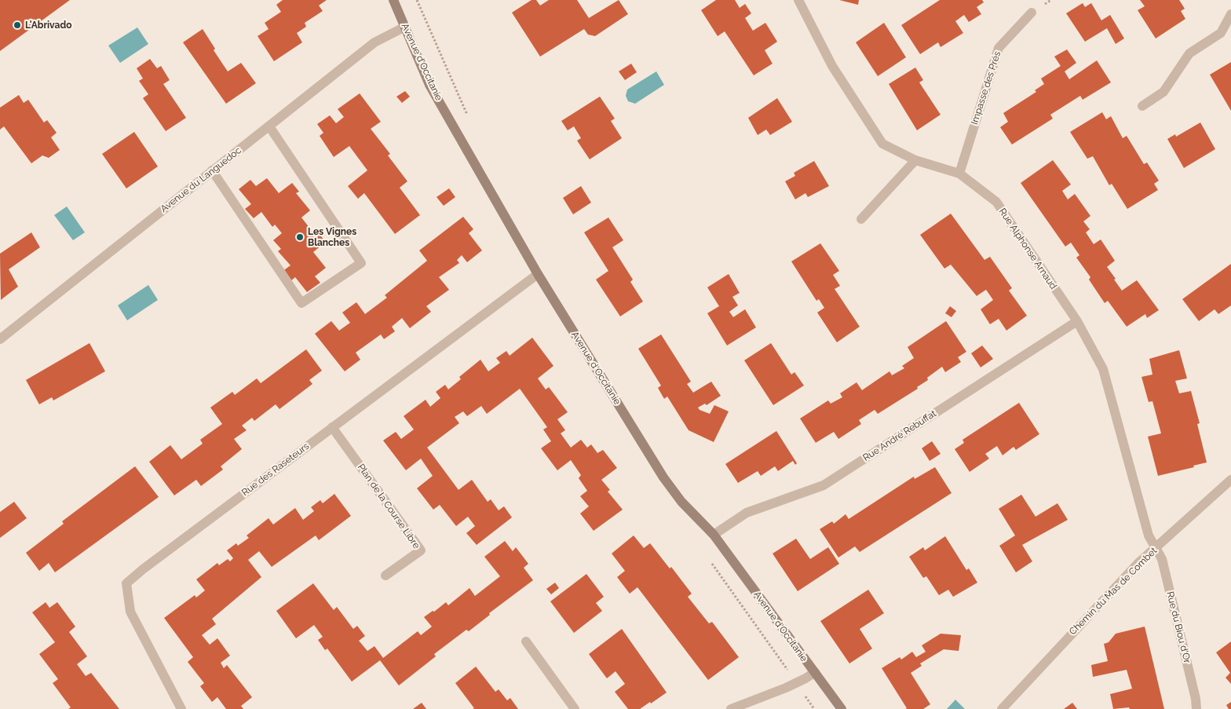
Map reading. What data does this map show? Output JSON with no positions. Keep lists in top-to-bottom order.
{
  "streets": {
    "street": [
      "Avenue d'Occitanie",
      "Impasse des Prés",
      "Avenue du Languedoc",
      "Rue Alphonse Arnaud",
      "Rue André Rebuffat",
      "Rue des Raseteurs",
      "Plan de la Course Libre",
      "Chemin du Mas de Combet",
      "Rue du Biou d'Or"
    ]
  },
  "crossings": [
    ["Avenue d'Occitanie", "Avenue du Languedoc"],
    ["Avenue d'Occitanie", "Rue André Rebuffat"],
    ["Avenue d'Occitanie", "Rue des Raseteurs"],
    ["Impasse des Prés", "Rue Alphonse Arnaud"],
    ["Rue Alphonse Arnaud", "Rue André Rebuffat"],
    ["Rue Alphonse Arnaud", "Chemin du Mas de Combet"],
    ["Rue Alphonse Arnaud", "Rue du Biou d'Or"],
    ["Rue des Raseteurs", "Plan de la Course Libre"],
    ["Chemin du Mas de Combet", "Rue du Biou d'Or"]
  ],
  "places": ["L'Abrivado", "Les Vignes Blanches"]
}
